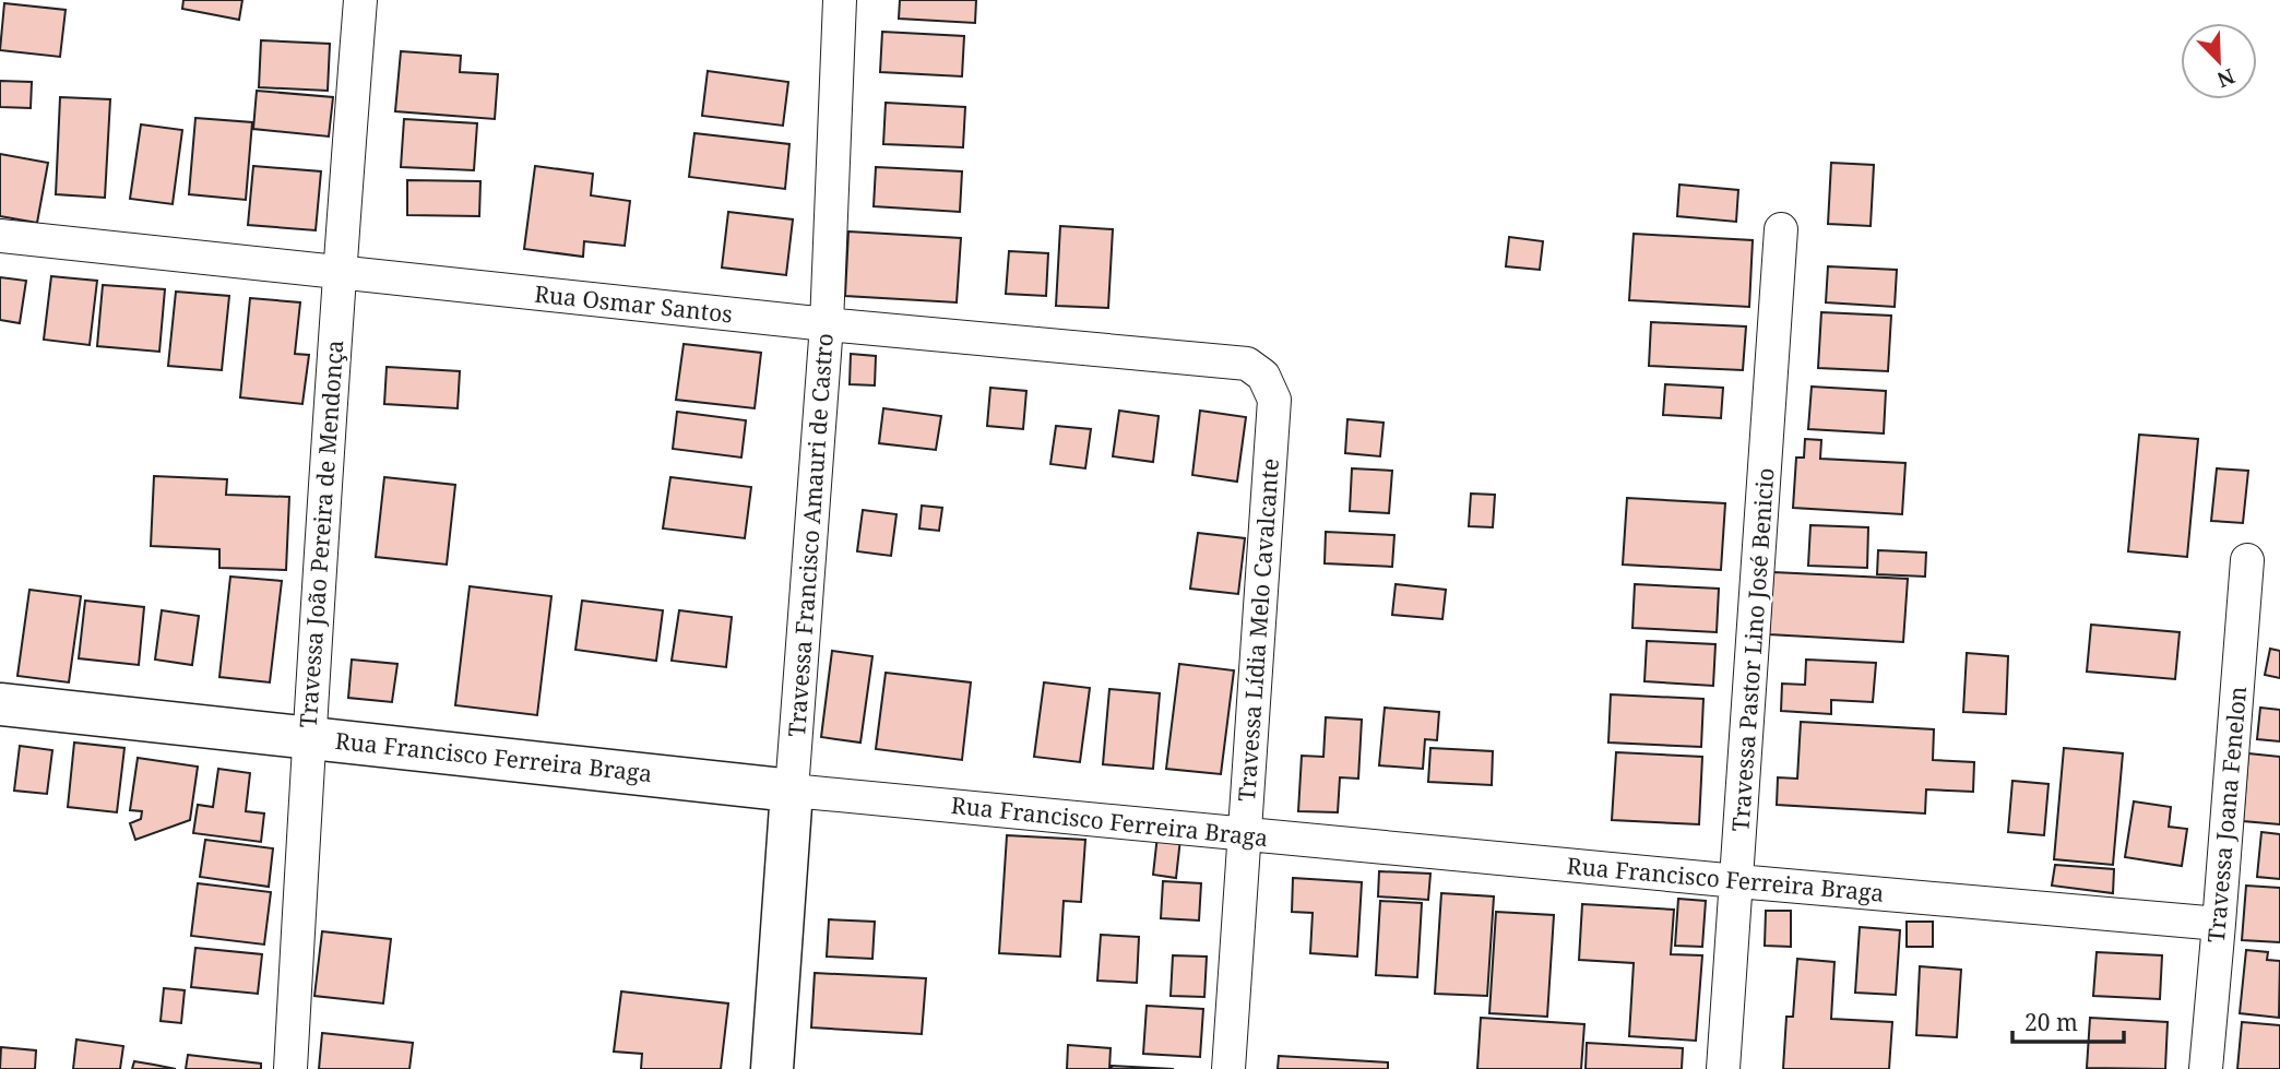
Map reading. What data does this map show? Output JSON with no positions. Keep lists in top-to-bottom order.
{
  "streets": {
    "street": [
      "Rua Osmar Santos",
      "Travessa João Pereira de Mendonça",
      "Travessa Francisco Amauri de Castro",
      "Travessa Lídia Melo Cavalcante",
      "Travessa Pastor Lino José Benicio",
      "Rua Francisco Ferreira Braga",
      "Travessa Joana Fenelon"
    ]
  },
  "crossings": [
    ["Rua Osmar Santos", "Travessa João Pereira de Mendonça"],
    ["Rua Osmar Santos", "Travessa Francisco Amauri de Castro"],
    ["Rua Osmar Santos", "Travessa Lídia Melo Cavalcante"],
    ["Travessa João Pereira de Mendonça", "Rua Francisco Ferreira Braga"],
    ["Travessa Francisco Amauri de Castro", "Rua Francisco Ferreira Braga"],
    ["Travessa Lídia Melo Cavalcante", "Rua Francisco Ferreira Braga"],
    ["Travessa Pastor Lino José Benicio", "Rua Francisco Ferreira Braga"],
    ["Rua Francisco Ferreira Braga", "Travessa Joana Fenelon"]
  ],
  "scale_bar": "20 m",
  "north": "bottom right"
}
